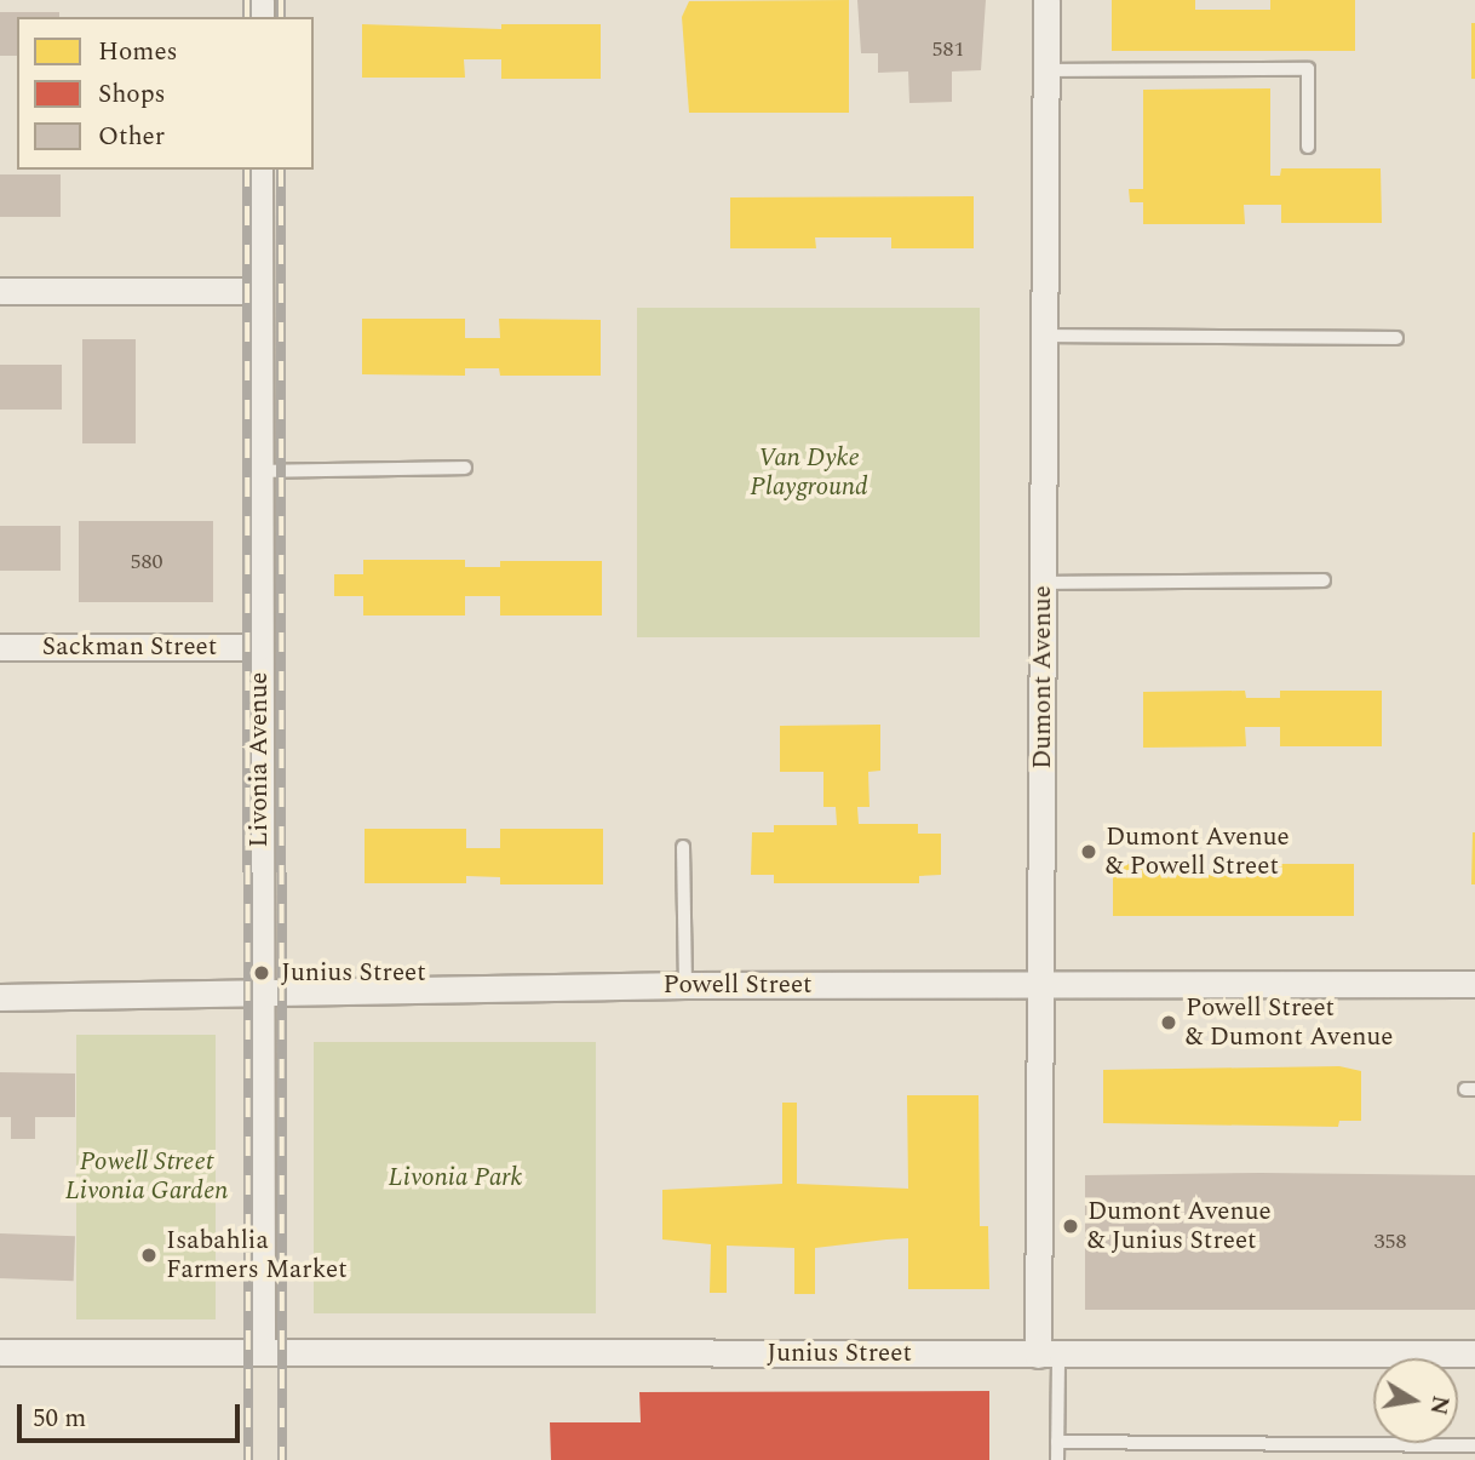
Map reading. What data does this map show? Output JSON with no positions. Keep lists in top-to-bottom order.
{
  "streets": {
    "street": [
      "Sackman Street",
      "Dumont Avenue",
      "Livonia Avenue",
      "Powell Street",
      "Junius Street"
    ]
  },
  "crossings": [
    ["Sackman Street", "Livonia Avenue"],
    ["Dumont Avenue", "Powell Street"],
    ["Dumont Avenue", "Junius Street"],
    ["Livonia Avenue", "Powell Street"],
    ["Livonia Avenue", "Junius Street"]
  ],
  "parks": ["Van Dyke Playground", "Powell Street Livonia Garden", "Livonia Park"],
  "places": [
    "Dumont Avenue & Powell Street",
    "Junius Street",
    "Powell Street & Dumont Avenue",
    "Dumont Avenue & Junius Street",
    "Isabahlia Farmers Market"
  ],
  "house_numbers": ["581", "580", "358"],
  "legend": ["Homes", "Shops", "Other"],
  "scale_bar": "50 m",
  "north": "right"
}
